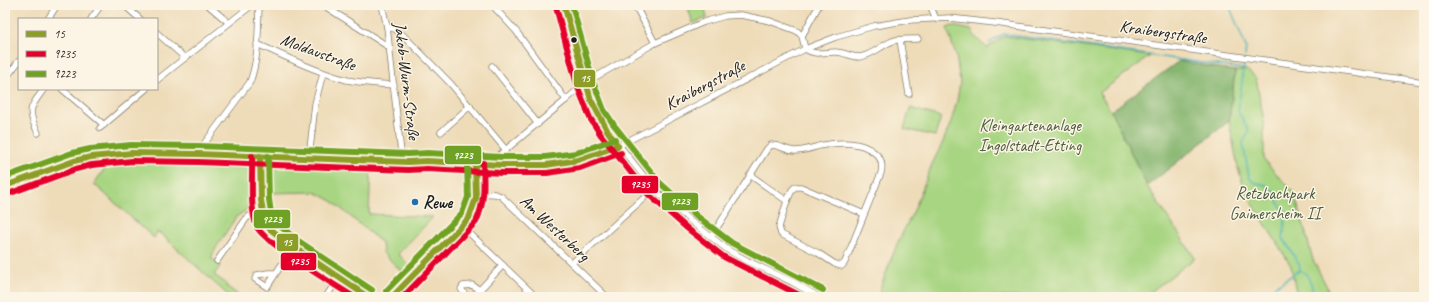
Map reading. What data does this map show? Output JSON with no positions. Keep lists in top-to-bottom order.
{
  "streets": {
    "street": [
      "Kraibergstraße",
      "Moldaustraße",
      "Jakob-Wurm-Straße",
      "Am Westerberg"
    ]
  },
  "crossings": [
    ["Kraibergstraße", "Jakob-Wurm-Straße"],
    ["Moldaustraße", "Jakob-Wurm-Straße"]
  ],
  "parks": ["Kleingartenanlage Ingolstadt-Etting", "Retzbachpark Gaimersheim II"],
  "places": ["Rewe"],
  "lines": ["transit line 15", "transit line 9223", "transit line 9235"],
  "legend": ["15", "9235", "9223"]
}
